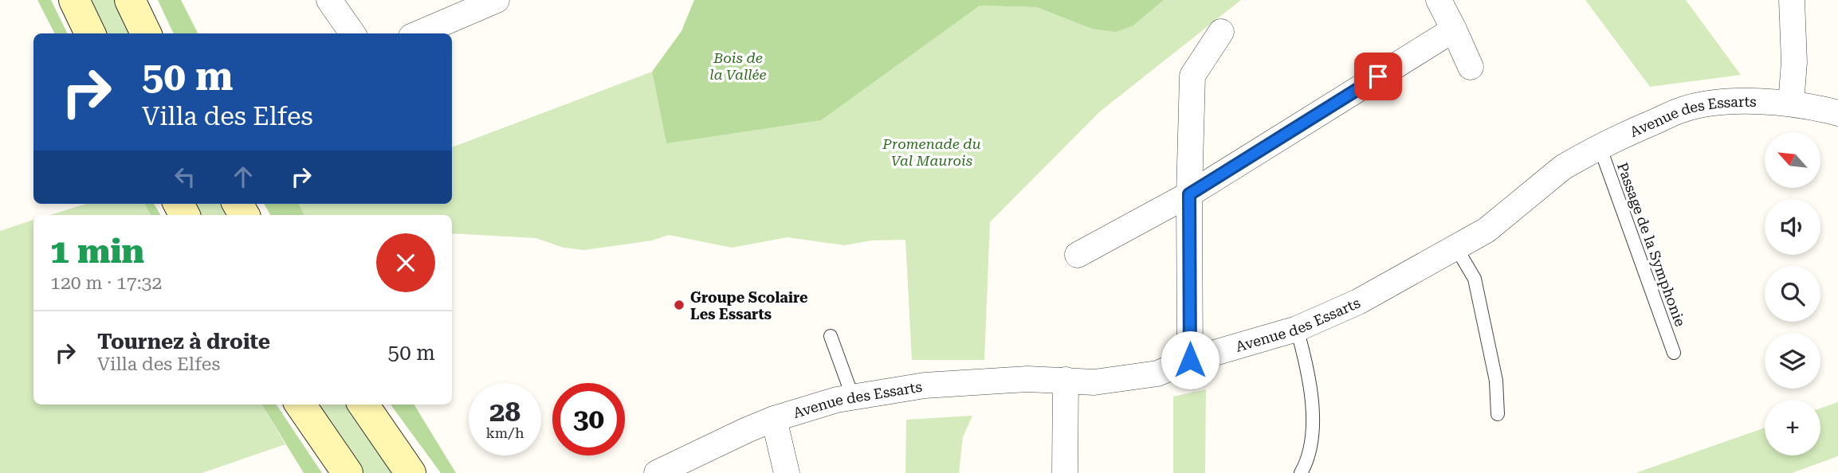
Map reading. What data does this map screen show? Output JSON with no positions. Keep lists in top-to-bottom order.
{
  "streets": {
    "street": ["Avenue des Essarts"],
    "lane": ["Passage de la Symphonie"]
  },
  "crossings": [
    ["Avenue des Essarts", "Passage de la Symphonie"]
  ],
  "parks": ["Bois de la Vallée", "Promenade du Val Maurois"],
  "places": ["Groupe Scolaire Les Essarts"],
  "north": "top left",
  "page": {
    "turn": ["50 m", "Villa des Elfes"],
    "map_buttons": "+",
    "heading": ["1 min", "120 m · 17:32"],
    "list": [
      {
        "name": "Tournez à droite",
        "note": "Villa des Elfes",
        "value": "50 m"
      }
    ],
    "speed": "28 km/h",
    "limit": "30"
  }
}
